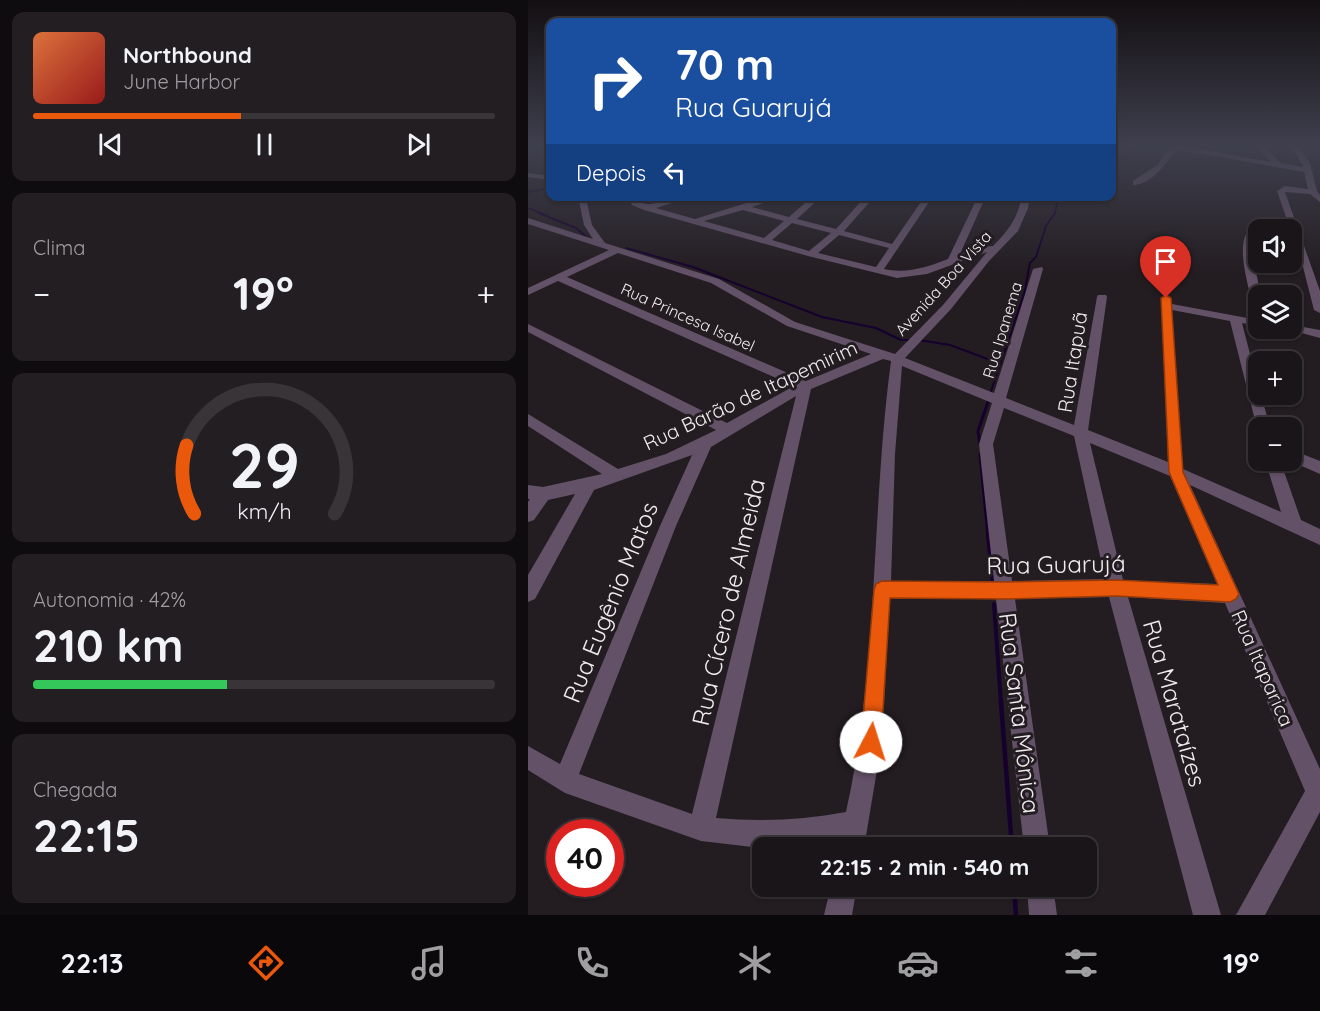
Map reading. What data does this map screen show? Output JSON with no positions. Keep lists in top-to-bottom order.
{
  "streets": {
    "street": [
      "Avenida Boa Vista",
      "Rua Princesa Isabel",
      "Rua Ipanema",
      "Rua Itapuã",
      "Rua Barão de Itapemirim",
      "Rua Guarujá",
      "Rua Eugênio Matos",
      "Rua Cícero de Almeida",
      "Rua Itaparica",
      "Rua Marataízes",
      "Rua Santa Mônica"
    ]
  },
  "crossings": [
    ["Avenida Boa Vista", "Rua Barão de Itapemirim"],
    ["Rua Princesa Isabel", "Rua Barão de Itapemirim"],
    ["Rua Princesa Isabel", "Rua Cícero de Almeida"],
    ["Rua Ipanema", "Rua Santa Mônica"],
    ["Rua Itapuã", "Rua Marataízes"],
    ["Rua Barão de Itapemirim", "Rua Eugênio Matos"],
    ["Rua Barão de Itapemirim", "Rua Cícero de Almeida"],
    ["Rua Guarujá", "Rua Itaparica"],
    ["Rua Guarujá", "Rua Marataízes"],
    ["Rua Guarujá", "Rua Santa Mônica"]
  ],
  "page": {
    "turn": ["70 m", "Rua Guarujá"],
    "song": ["Northbound", "June Harbor"],
    "then": "Depois",
    "tile": [
      "Clima",
      ["Autonomia · 42%", "210 km"],
      ["Chegada", "22:15"]
    ],
    "map_buttons": ["+", "−"],
    "heat": ["−", "19°", "+"],
    "limit": "40",
    "trip": "22:15 · 2 min · 540 m",
    "tabs": ["22:13", "19°"],
    "gauge": ["29", "km/h"]
  }
}
